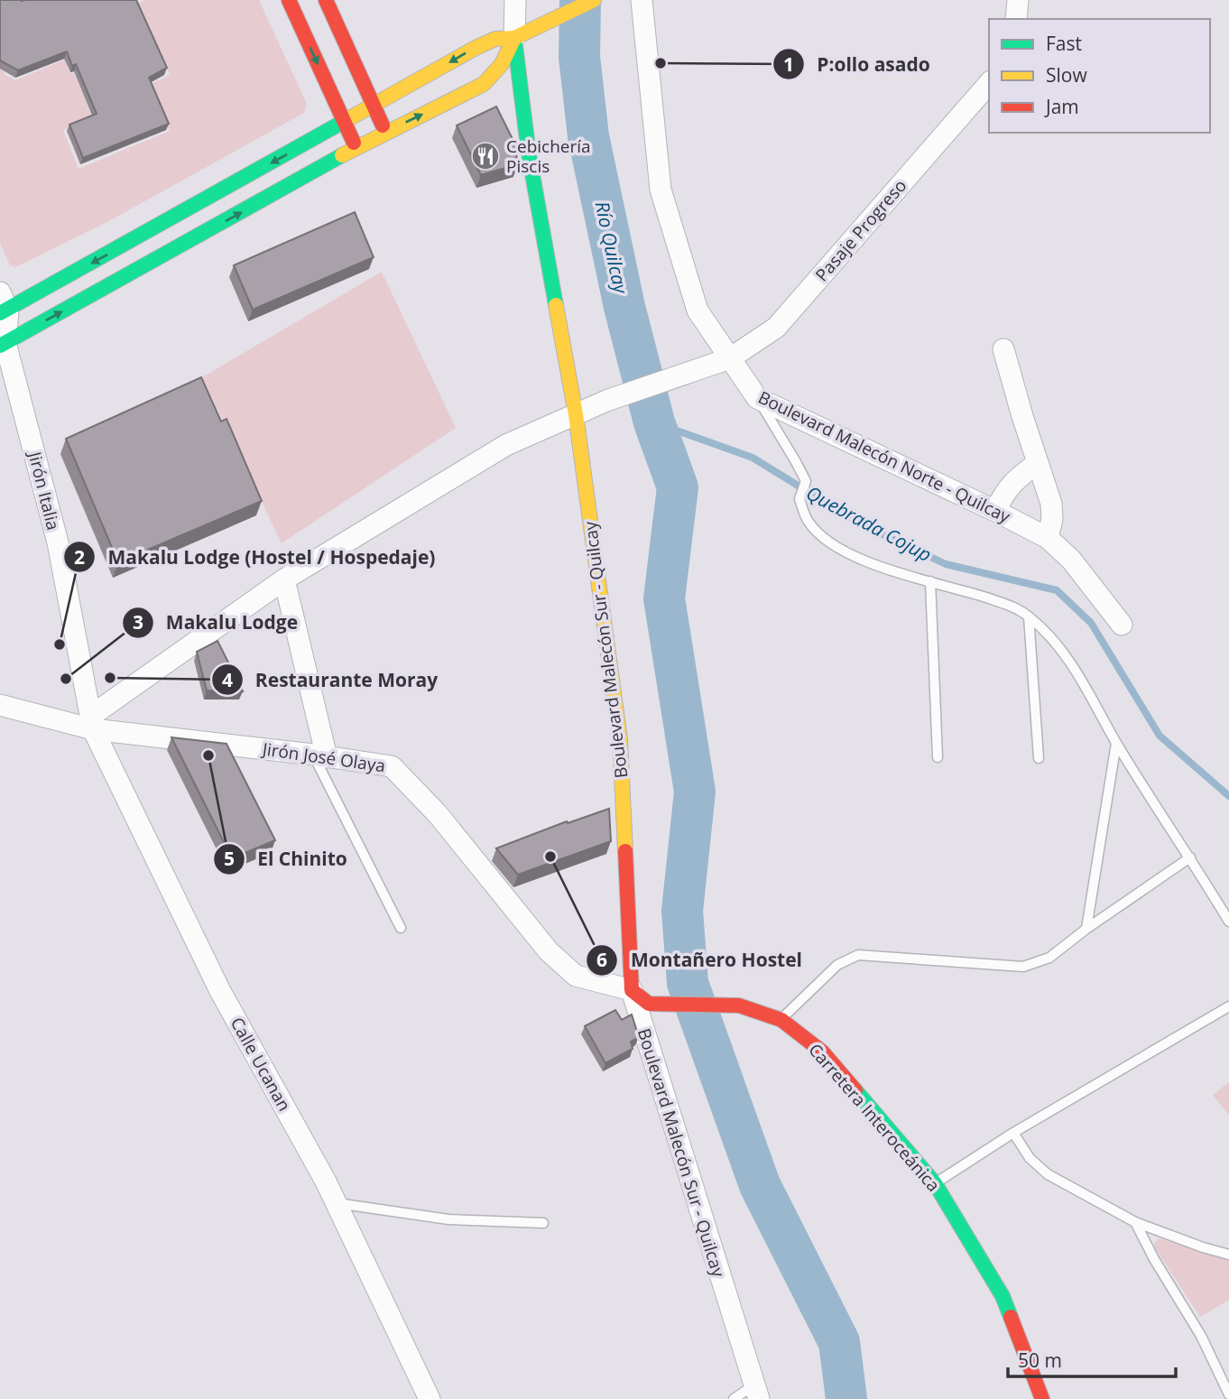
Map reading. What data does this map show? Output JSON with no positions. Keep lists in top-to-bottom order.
{
  "streets": {
    "main road": ["Boulevard Malecón Sur - Quilcay", "Carretera Interoceánica"],
    "street": [
      "Pasaje Progreso",
      "Boulevard Malecón Norte - Quilcay",
      "Jirón Italia",
      "Jirón José Olaya",
      "Calle Ucanan"
    ]
  },
  "crossings": [
    ["Pasaje Progreso", "Boulevard Malecón Norte - Quilcay"],
    ["Pasaje Progreso", "Boulevard Malecón Sur - Quilcay"],
    ["Jirón Italia", "Jirón José Olaya"],
    ["Jirón Italia", "Calle Ucanan"],
    ["Boulevard Malecón Sur - Quilcay", "Jirón José Olaya"],
    ["Boulevard Malecón Sur - Quilcay", "Carretera Interoceánica"],
    ["Jirón José Olaya", "Calle Ucanan"],
    ["Jirón José Olaya", "Carretera Interoceánica"]
  ],
  "water": ["Río Quilcay", "Quebrada Cojup"],
  "places": {
    "other": [
      "P:ollo asado",
      "Makalu Lodge (Hostel / Hospedaje)",
      "Restaurante Moray",
      "Makalu Lodge",
      "El Chinito",
      "Montañero Hostel"
    ],
    "restaurant": ["Cebichería Piscis"]
  },
  "legend": ["Fast", "Slow", "Jam"],
  "scale_bar": "50 m"
}
